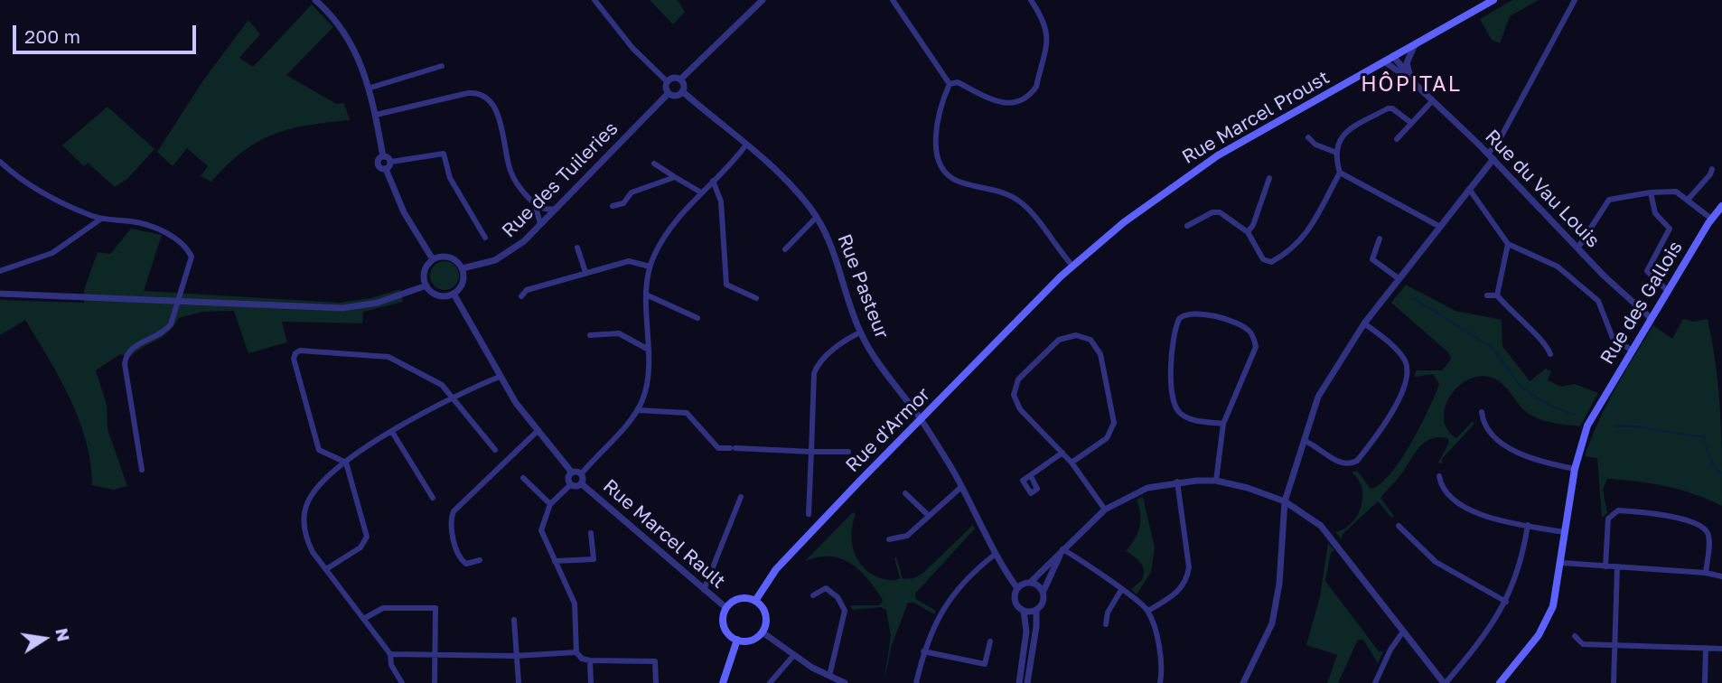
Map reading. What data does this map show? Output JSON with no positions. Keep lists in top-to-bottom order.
{
  "streets": {
    "main road": ["Rue Marcel Proust", "Rue des Gallois", "Rue d'Armor"],
    "street": [
      "Rue des Tuileries",
      "Rue du Vau Louis",
      "Rue Pasteur",
      "Rue Marcel Rault"
    ]
  },
  "crossings": [
    ["Rue Marcel Proust", "Rue du Vau Louis"],
    ["Rue Marcel Proust", "Rue d'Armor"],
    ["Rue des Tuileries", "Rue Pasteur"],
    ["Rue du Vau Louis", "Rue des Gallois"],
    ["Rue Pasteur", "Rue d'Armor"],
    ["Rue d'Armor", "Rue Marcel Rault"]
  ],
  "districts": ["HÔPITAL"],
  "scale_bar": "200 m",
  "north": "right"
}
